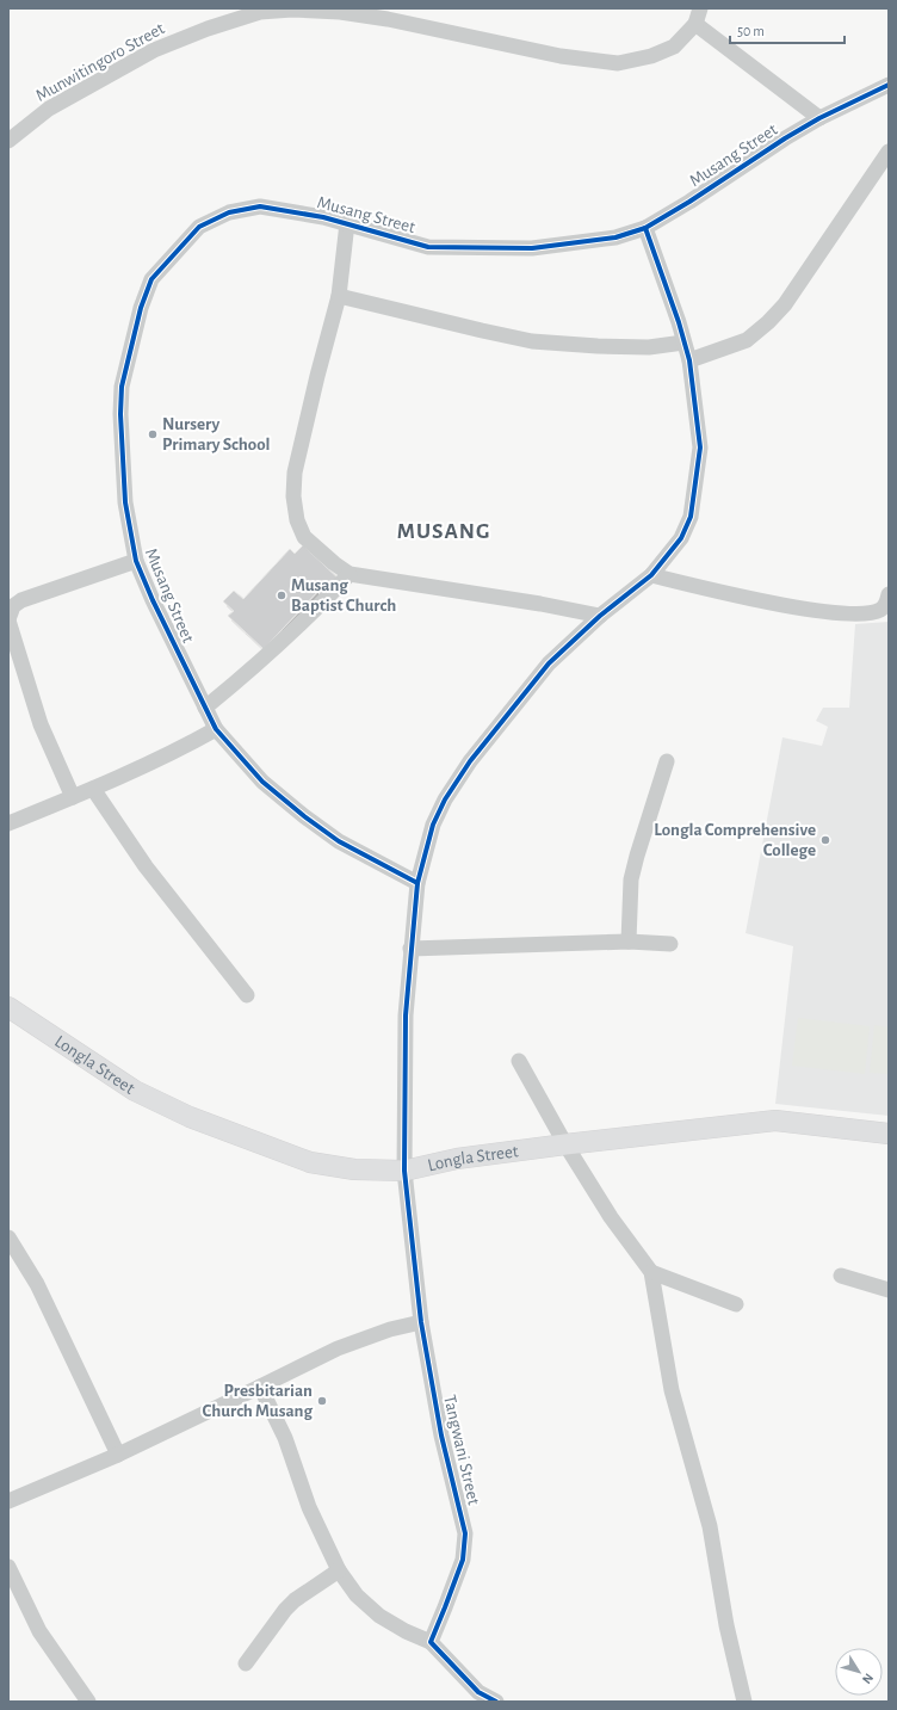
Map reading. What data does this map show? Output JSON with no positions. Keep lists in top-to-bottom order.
{
  "streets": {
    "main road": ["Longla Street"],
    "street": ["Munwitingoro Street", "Musang Street", "Tangwani Street"]
  },
  "crossings": [
    ["Musang Street", "Tangwani Street"],
    ["Longla Street", "Tangwani Street"]
  ],
  "districts": ["MUSANG"],
  "places": [
    "Nursery Primary School",
    "Musang Baptist Church",
    "Longla Comprehensive College",
    "Presbitarian Church Musang"
  ],
  "scale_bar": "50 m",
  "north": "bottom right"
}
